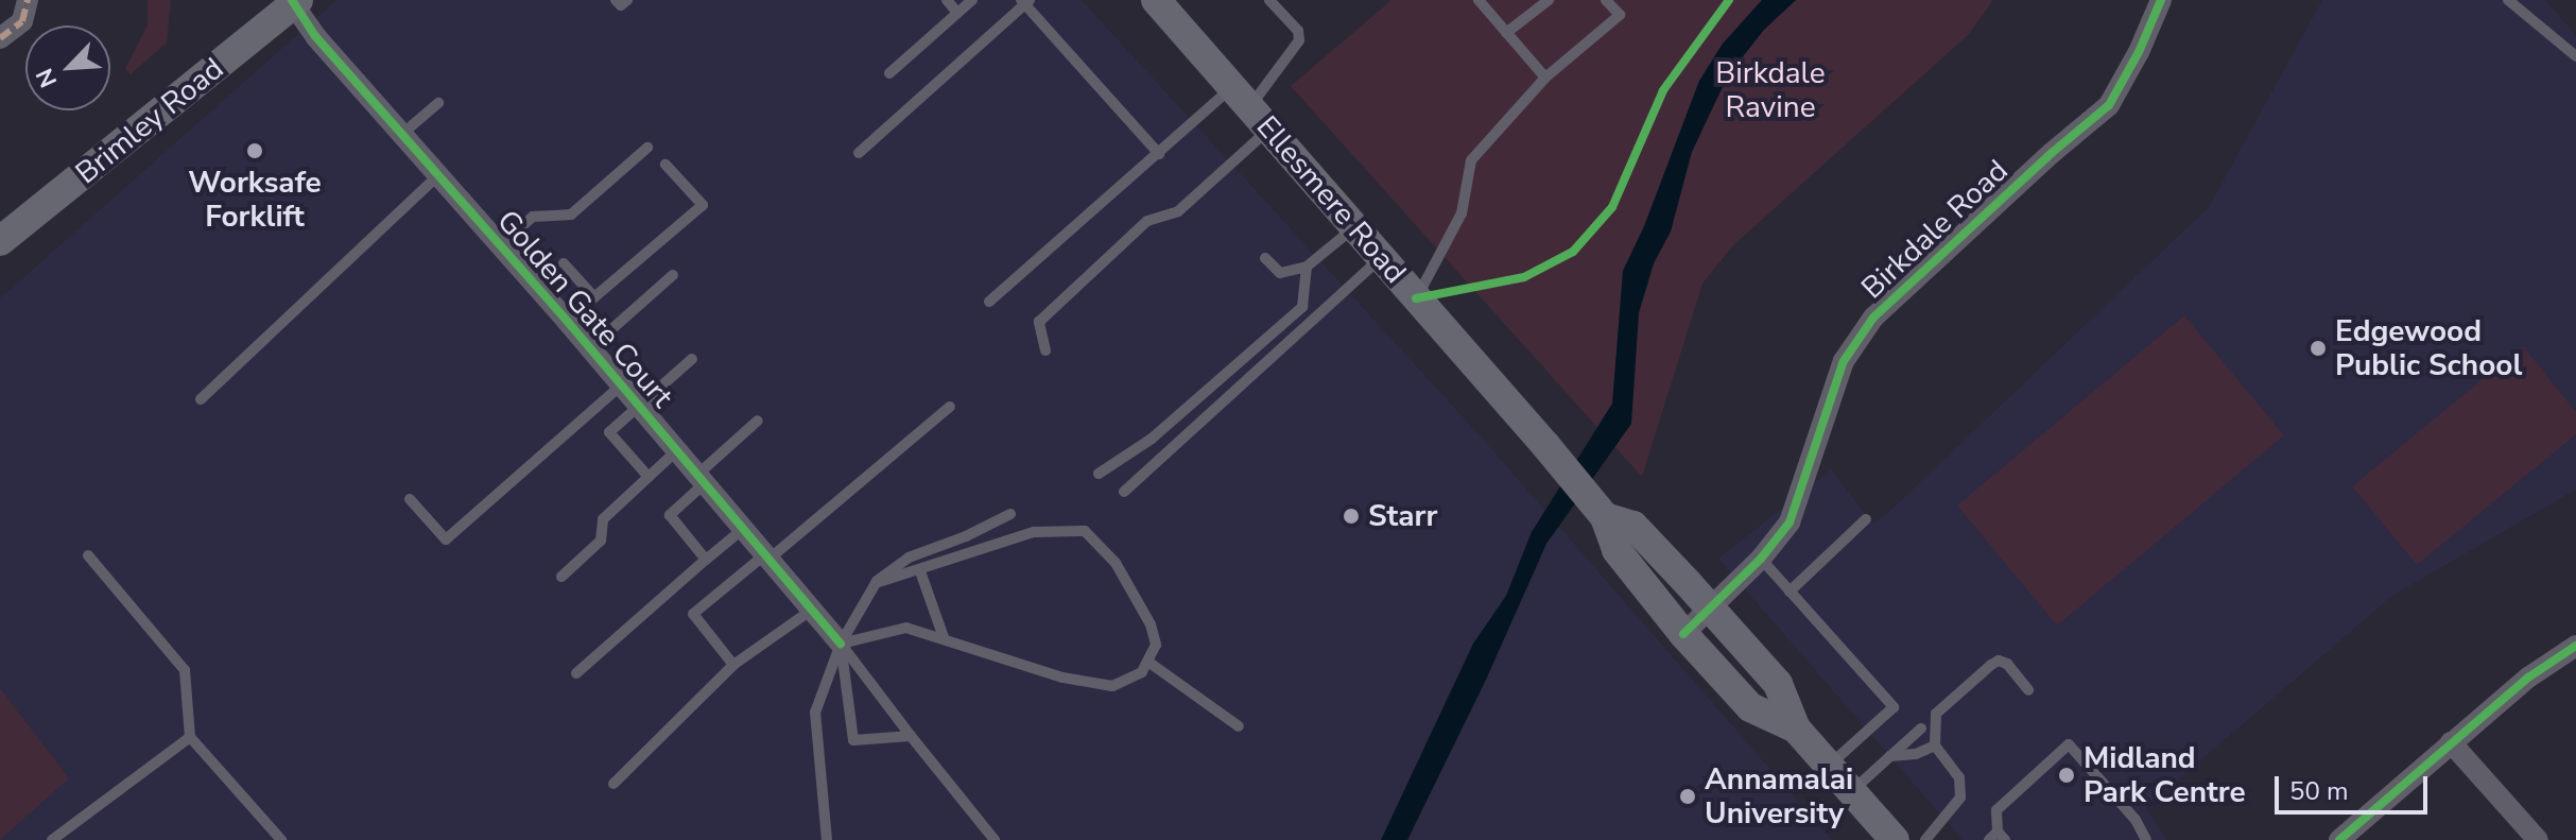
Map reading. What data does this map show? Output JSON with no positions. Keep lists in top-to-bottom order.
{
  "streets": {
    "main road": ["Brimley Road", "Ellesmere Road"],
    "street": ["Birkdale Road", "Golden Gate Court"]
  },
  "crossings": [
    ["Brimley Road", "Golden Gate Court"],
    ["Ellesmere Road", "Birkdale Road"]
  ],
  "parks": ["Birkdale Ravine"],
  "places": [
    "Worksafe Forklift",
    "Edgewood Public School",
    "Starr",
    "Midland Park Centre",
    "Annamalai University"
  ],
  "scale_bar": "50 m",
  "north": "bottom left"
}
